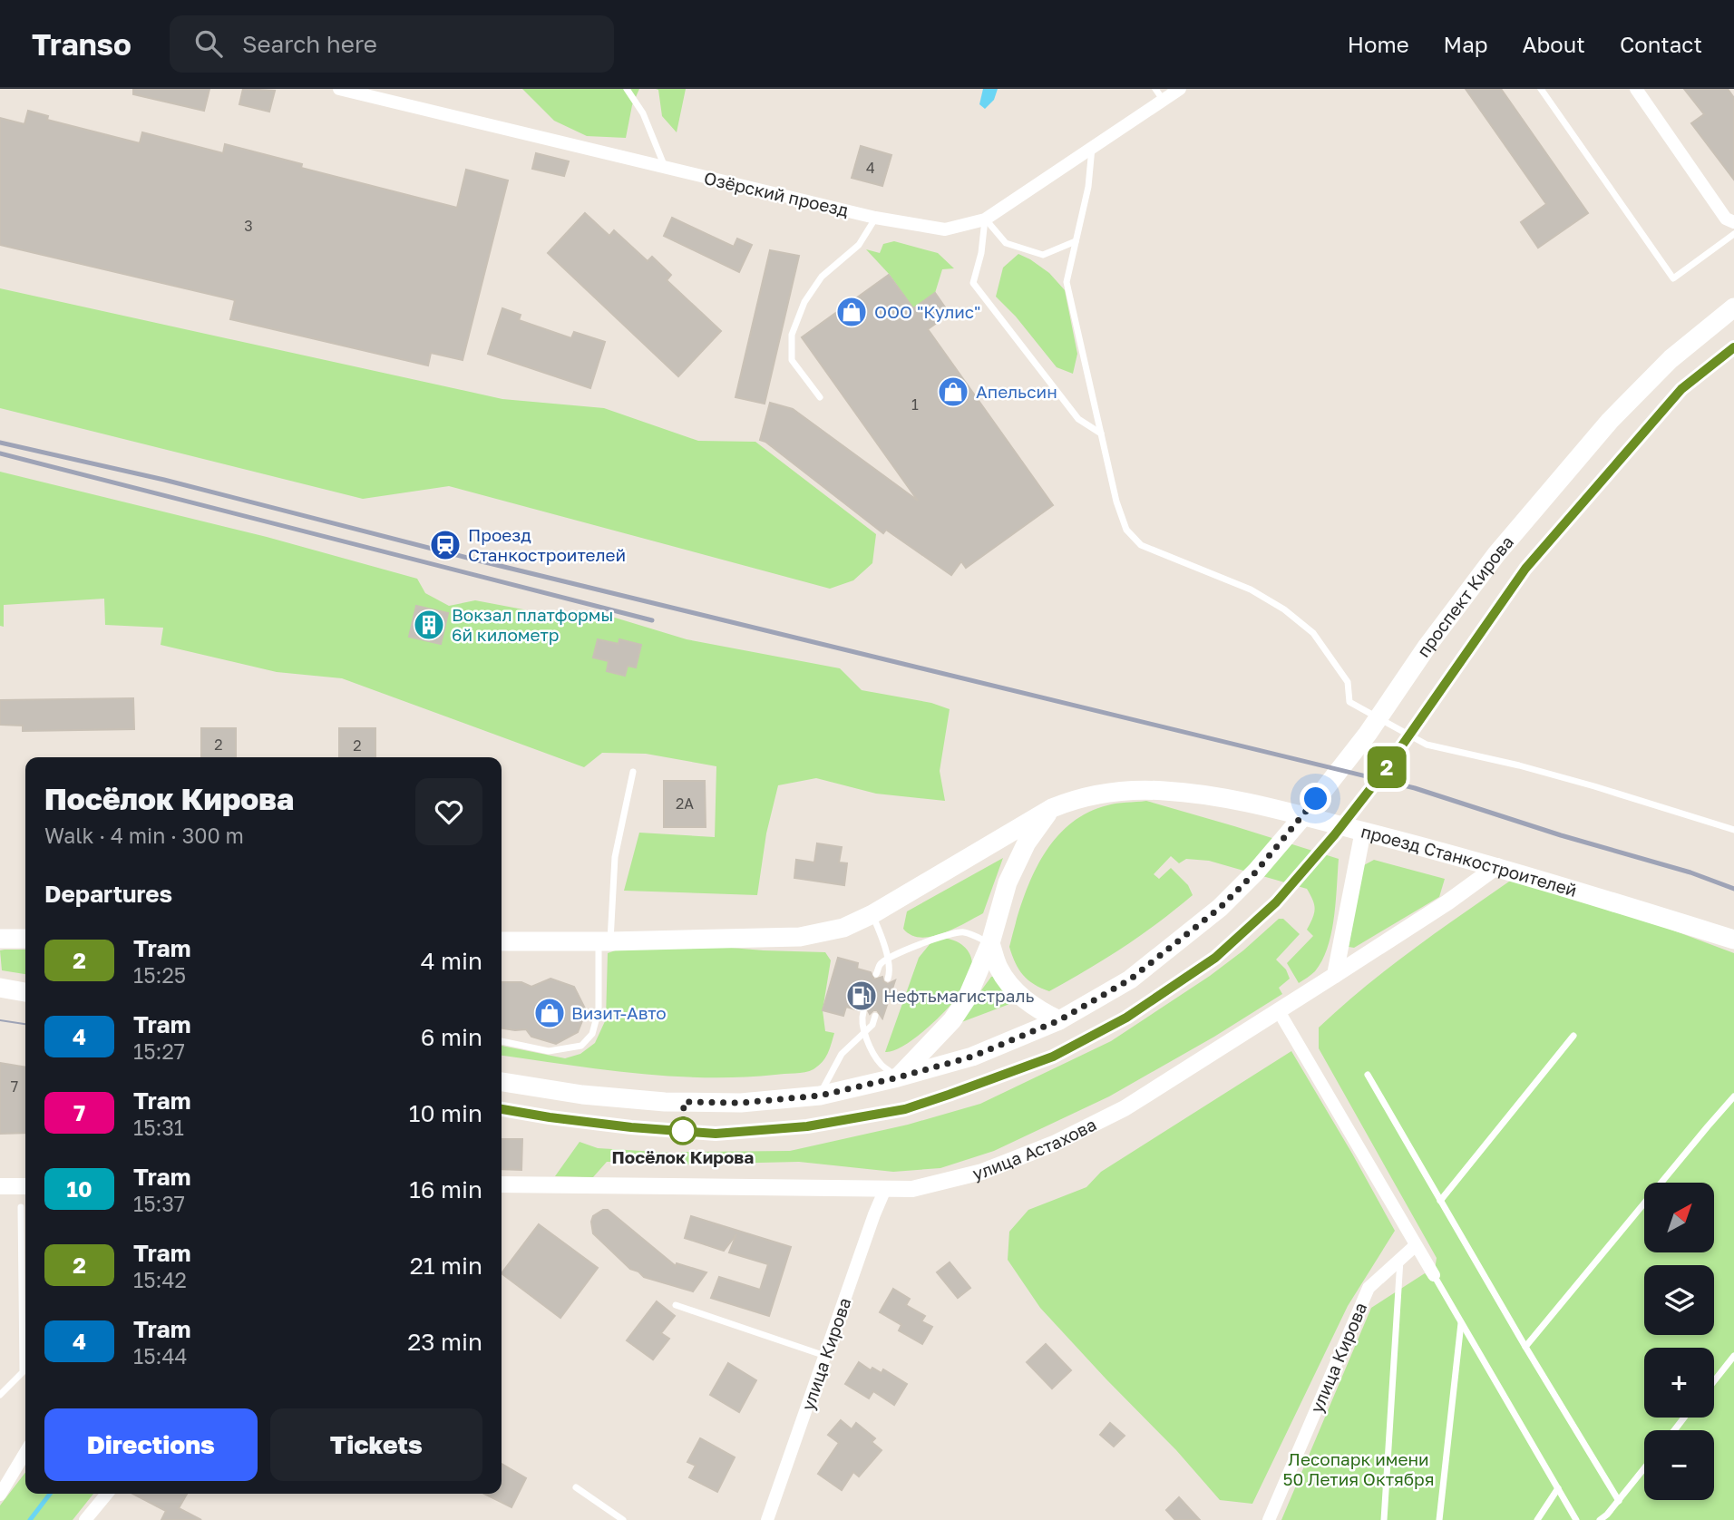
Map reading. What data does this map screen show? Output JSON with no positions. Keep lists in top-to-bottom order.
{
  "streets": {
    "main road": ["проспект Кирова", "проезд Станкостроителей"],
    "street": ["Озёрский проезд", "улица Астахова", "улица Кирова"]
  },
  "crossings": [
    ["проезд Станкостроителей", "улица Астахова"],
    ["улица Астахова", "улица Кирова"]
  ],
  "parks": ["Лесопарк имени 50 Летия Октября"],
  "places": {
    "shop": ["ООО \"Кулис\"", "Апельсин", "Визит-Авто"],
    "station": ["Проезд Станкостроителей"],
    "building": ["Вокзал платформы 6й километр"],
    "fuel station": ["Нефтьмагистраль"],
    "other": ["Посёлок Кирова"]
  },
  "lines": ["tram line 2"],
  "house_numbers": [
    "4",
    "3",
    "1",
    "2",
    "2",
    "2А",
    "7"
  ],
  "north": "top right",
  "page": {
    "header": "Transo",
    "search": "Search here",
    "nav": [
      "Home",
      "Map",
      "About",
      "Contact"
    ],
    "on_map": "2",
    "heading": [
      ["Посёлок Кирова", "Walk · 4 min · 300 m"],
      "Departures"
    ],
    "list": [
      {
        "mark": "2",
        "name": "Tram",
        "note": "15:25",
        "value": "4 min"
      },
      {
        "mark": "4",
        "name": "Tram",
        "note": "15:27",
        "value": "6 min"
      },
      {
        "mark": "7",
        "name": "Tram",
        "note": "15:31",
        "value": "10 min"
      },
      {
        "mark": "10",
        "name": "Tram",
        "note": "15:37",
        "value": "16 min"
      },
      {
        "mark": "2",
        "name": "Tram",
        "note": "15:42",
        "value": "21 min"
      },
      {
        "mark": "4",
        "name": "Tram",
        "note": "15:44",
        "value": "23 min"
      }
    ],
    "map_buttons": ["+", "−"],
    "buttons": ["Directions", "Tickets"]
  }
}
